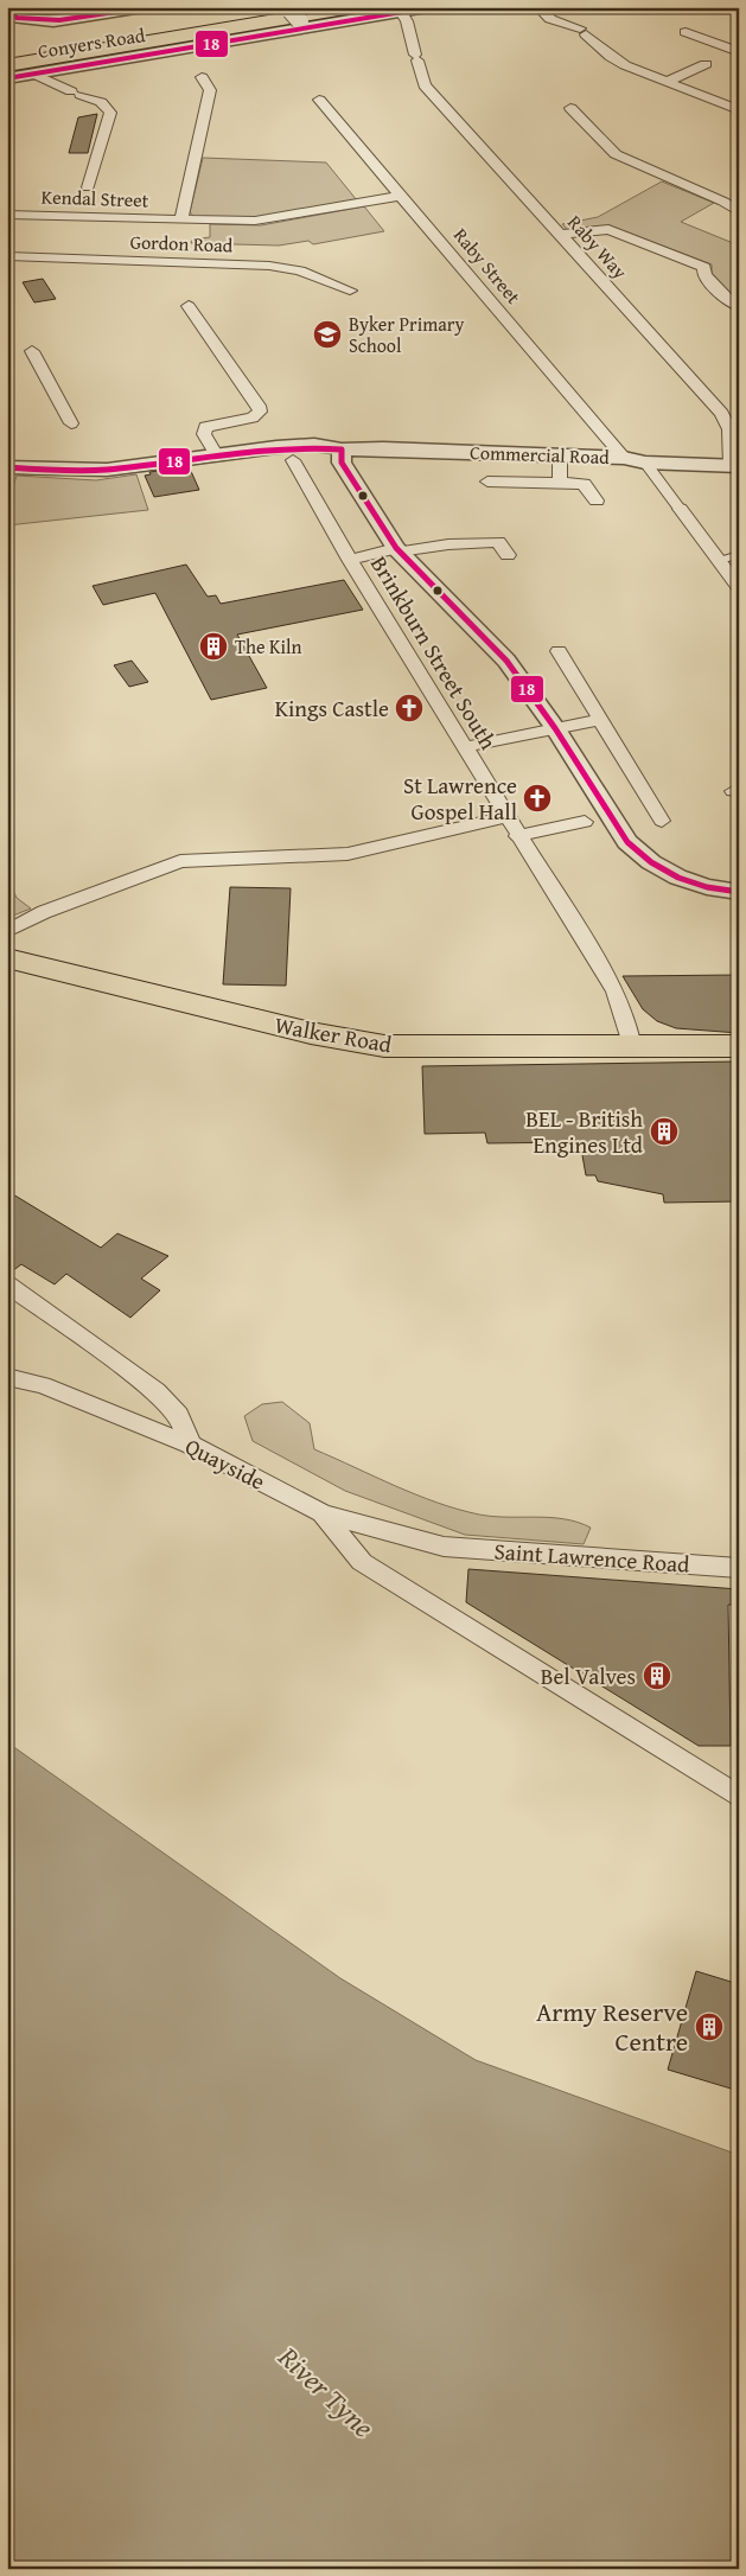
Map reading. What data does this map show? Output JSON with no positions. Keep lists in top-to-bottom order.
{
  "streets": {
    "main road": ["Walker Road"],
    "street": [
      "Conyers Road",
      "Kendal Street",
      "Gordon Road",
      "Raby Way",
      "Raby Street",
      "Commercial Road",
      "Brinkburn Street South",
      "Quayside",
      "Saint Lawrence Road"
    ]
  },
  "crossings": [
    ["Conyers Road", "Raby Way"],
    ["Kendal Street", "Raby Street"],
    ["Raby Way", "Commercial Road"],
    ["Raby Street", "Commercial Road"],
    ["Brinkburn Street South", "Walker Road"],
    ["Quayside", "Saint Lawrence Road"]
  ],
  "water": ["River Tyne"],
  "places": {
    "school or university": ["Byker Primary School"],
    "building": [
      "The Kiln",
      "BEL - British Engines Ltd",
      "Bel Valves",
      "Army Reserve Centre"
    ],
    "church": ["Kings Castle", "St Lawrence Gospel Hall"]
  },
  "lines": ["transit line 18"]
}
